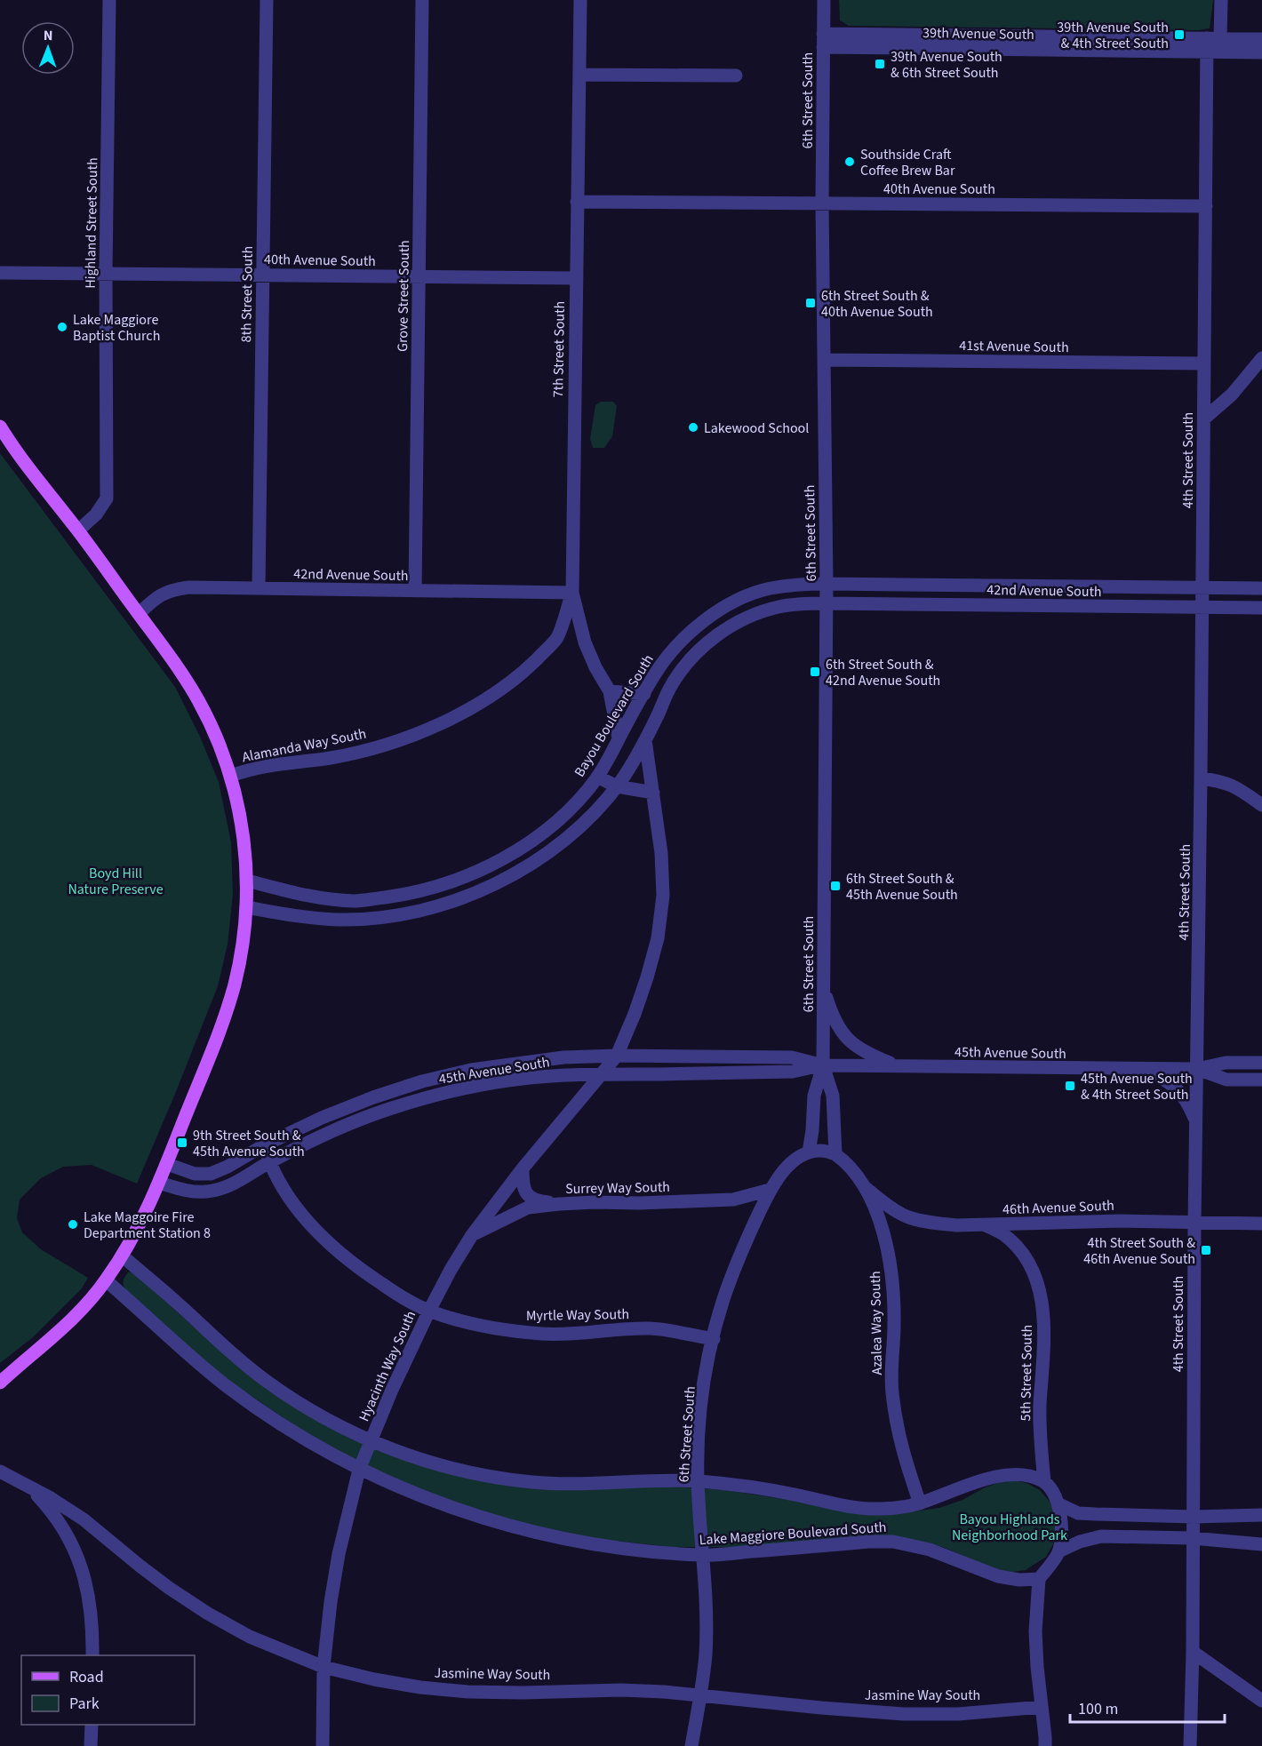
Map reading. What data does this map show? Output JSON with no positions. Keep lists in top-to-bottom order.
{
  "streets": {
    "street": [
      "39th Avenue South",
      "6th Street South",
      "40th Avenue South",
      "Highland Street South",
      "8th Street South",
      "Grove Street South",
      "41st Avenue South",
      "7th Street South",
      "4th Street South",
      "42nd Avenue South",
      "Bayou Boulevard South",
      "Alamanda Way South",
      "45th Avenue South",
      "Surrey Way South",
      "46th Avenue South",
      "Myrtle Way South",
      "Azalea Way South",
      "Hyacinth Way South",
      "5th Street South",
      "Lake Maggiore Boulevard South",
      "Jasmine Way South"
    ]
  },
  "crossings": [
    ["39th Avenue South", "6th Street South"],
    ["39th Avenue South", "4th Street South"],
    ["6th Street South", "40th Avenue South"],
    ["6th Street South", "41st Avenue South"],
    ["6th Street South", "42nd Avenue South"],
    ["6th Street South", "Bayou Boulevard South"],
    ["6th Street South", "45th Avenue South"],
    ["6th Street South", "Surrey Way South"],
    ["6th Street South", "Myrtle Way South"],
    ["6th Street South", "Azalea Way South"],
    ["6th Street South", "Lake Maggiore Boulevard South"],
    ["6th Street South", "Jasmine Way South"],
    ["40th Avenue South", "Highland Street South"],
    ["40th Avenue South", "8th Street South"],
    ["40th Avenue South", "Grove Street South"],
    ["40th Avenue South", "7th Street South"],
    ["40th Avenue South", "4th Street South"],
    ["8th Street South", "42nd Avenue South"],
    ["Grove Street South", "42nd Avenue South"],
    ["41st Avenue South", "4th Street South"],
    ["7th Street South", "42nd Avenue South"],
    ["7th Street South", "Bayou Boulevard South"],
    ["7th Street South", "Alamanda Way South"],
    ["4th Street South", "42nd Avenue South"],
    ["4th Street South", "45th Avenue South"],
    ["4th Street South", "46th Avenue South"],
    ["42nd Avenue South", "Bayou Boulevard South"],
    ["42nd Avenue South", "Alamanda Way South"],
    ["45th Avenue South", "Myrtle Way South"],
    ["45th Avenue South", "Hyacinth Way South"],
    ["Surrey Way South", "Hyacinth Way South"],
    ["46th Avenue South", "Azalea Way South"],
    ["46th Avenue South", "5th Street South"],
    ["Myrtle Way South", "Hyacinth Way South"],
    ["Azalea Way South", "Lake Maggiore Boulevard South"],
    ["Hyacinth Way South", "Lake Maggiore Boulevard South"],
    ["Hyacinth Way South", "Jasmine Way South"],
    ["5th Street South", "Lake Maggiore Boulevard South"]
  ],
  "parks": ["Boyd Hill Nature Preserve", "Bayou Highlands Neighborhood Park"],
  "places": {
    "transit": [
      "39th Avenue South & 4th Street South",
      "39th Avenue South & 6th Street South",
      "6th Street South & 40th Avenue South",
      "6th Street South & 42nd Avenue South",
      "6th Street South & 45th Avenue South",
      "45th Avenue South & 4th Street South",
      "9th Street South & 45th Avenue South",
      "4th Street South & 46th Avenue South"
    ],
    "other": [
      "Southside Craft Coffee Brew Bar",
      "Lake Maggiore Baptist Church",
      "Lakewood School",
      "Lake Maggoire Fire Department Station 8"
    ]
  },
  "legend": ["Road", "Park"],
  "scale_bar": "100 m",
  "north": "top"
}
